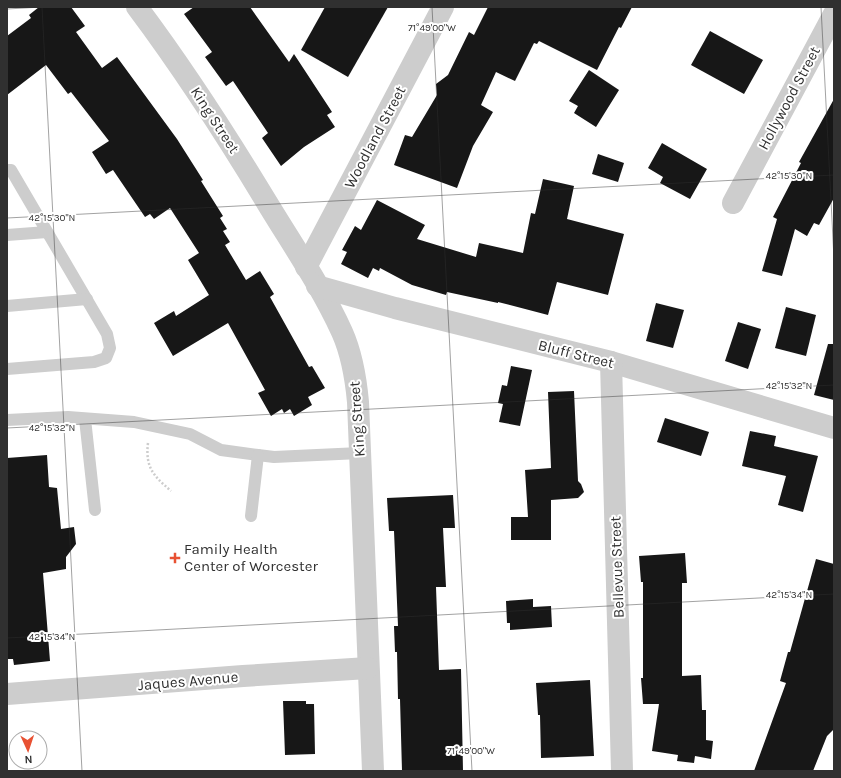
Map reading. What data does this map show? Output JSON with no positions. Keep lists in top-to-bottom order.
{
  "streets": {
    "street": [
      "Hollywood Street",
      "King Street",
      "Woodland Street",
      "Bluff Street",
      "Bellevue Street",
      "Jaques Avenue"
    ]
  },
  "crossings": [
    ["King Street", "Woodland Street"],
    ["King Street", "Bluff Street"],
    ["King Street", "Jaques Avenue"],
    ["Bluff Street", "Bellevue Street"]
  ],
  "places": {
    "health": ["Family Health Center of Worcester"]
  },
  "north": "bottom",
  "coordinates": [
    "71°49'00\"W",
    "42°15'30\"N",
    "42°15'32\"N",
    "42°15'34\"N"
  ]
}
